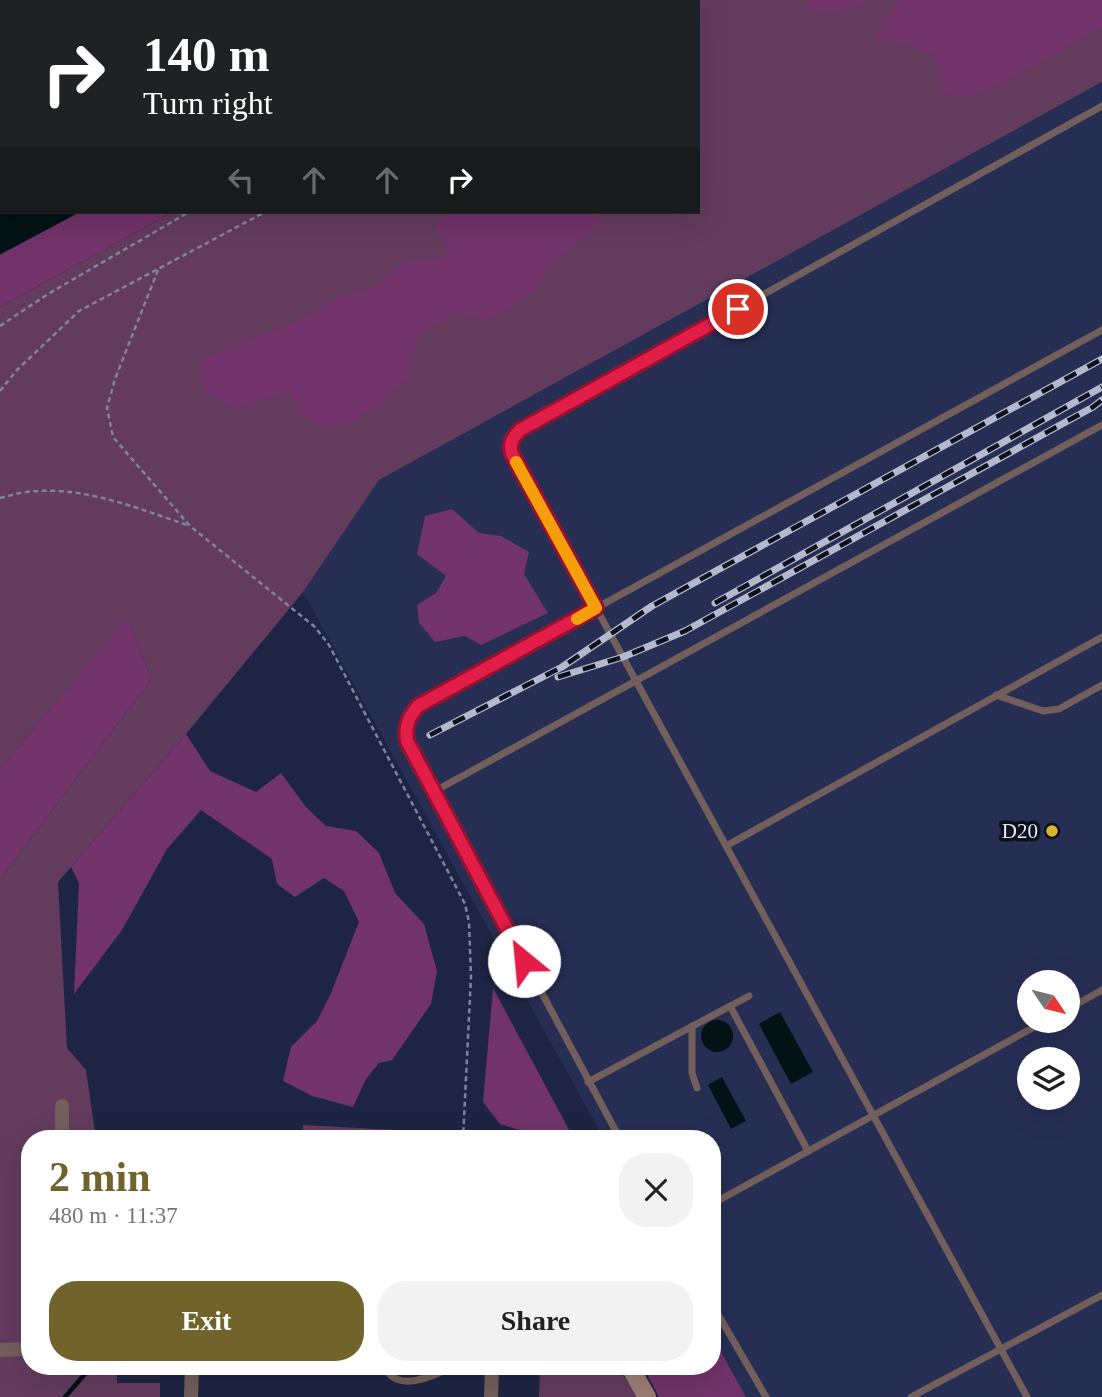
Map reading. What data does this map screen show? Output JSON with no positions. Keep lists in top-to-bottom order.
{
  "places": ["D20"],
  "north": "bottom right",
  "page": {
    "turn": ["140 m", "Turn right"],
    "heading": ["2 min", "480 m · 11:37"],
    "buttons": ["Exit", "Share"]
  }
}
